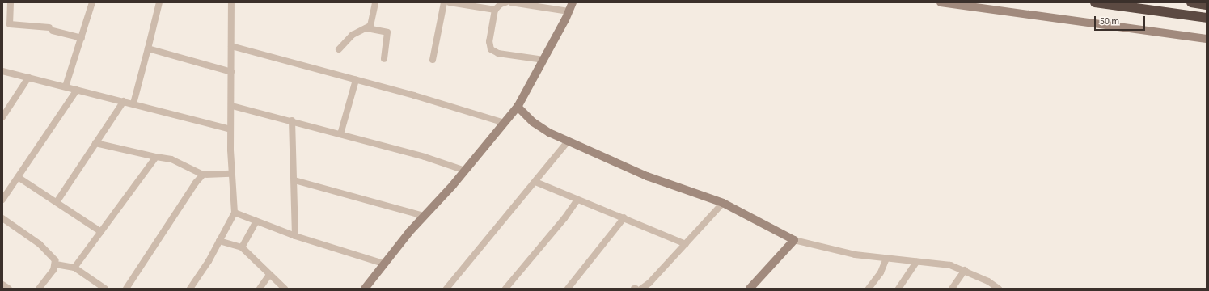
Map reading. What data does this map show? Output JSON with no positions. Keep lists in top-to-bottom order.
{
  "scale_bar": "50 m"
}
